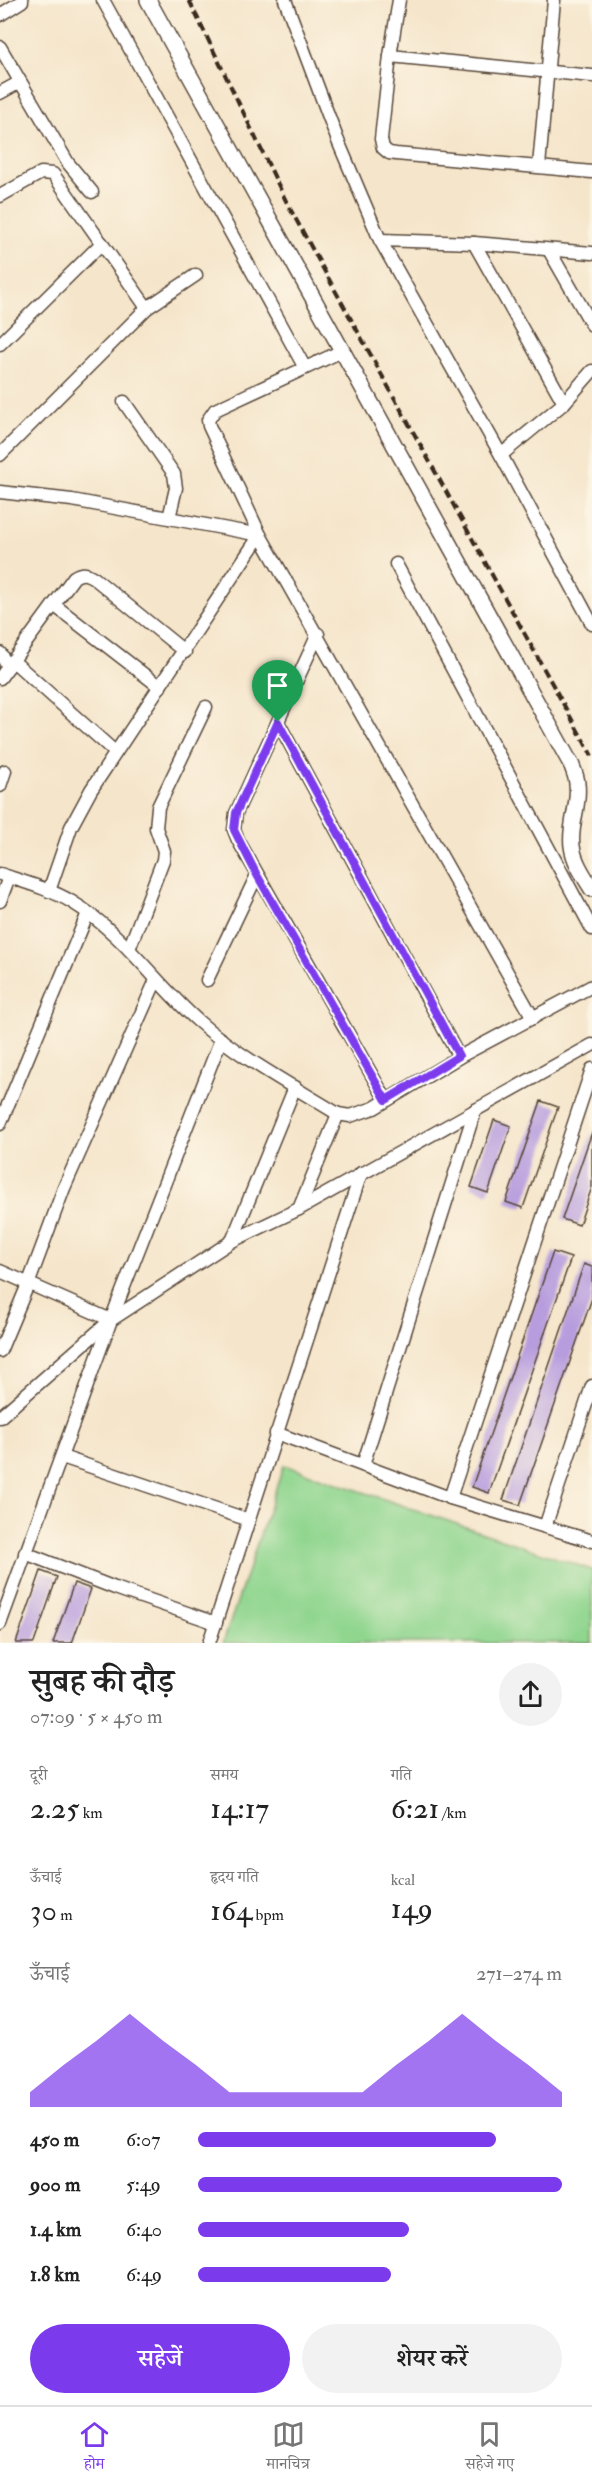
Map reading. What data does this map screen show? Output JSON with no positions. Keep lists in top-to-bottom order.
{
  "page": {
    "heading": ["सुबह की दौड़", "07:09 · 5 × 450 m"],
    "stats": [
      ["दूरी", "2.25 km"],
      ["समय", "14:17"],
      ["गति", "6:21 /km"],
      ["ऊँचाई", "30 m"],
      ["हृदय गति", "164 bpm"],
      ["kcal", "149"]
    ],
    "chart": ["ऊँचाई", "271–274 m"],
    "list": [
      {
        "name": "450 m",
        "note": "6:07"
      },
      {
        "name": "900 m",
        "note": "5:49"
      },
      {
        "name": "1.4 km",
        "note": "6:40"
      },
      {
        "name": "1.8 km",
        "note": "6:49"
      }
    ],
    "buttons": ["सहेजें", "शेयर करें"],
    "tabs": ["होम", "मानचित्र", "सहेजे गए"]
  }
}
